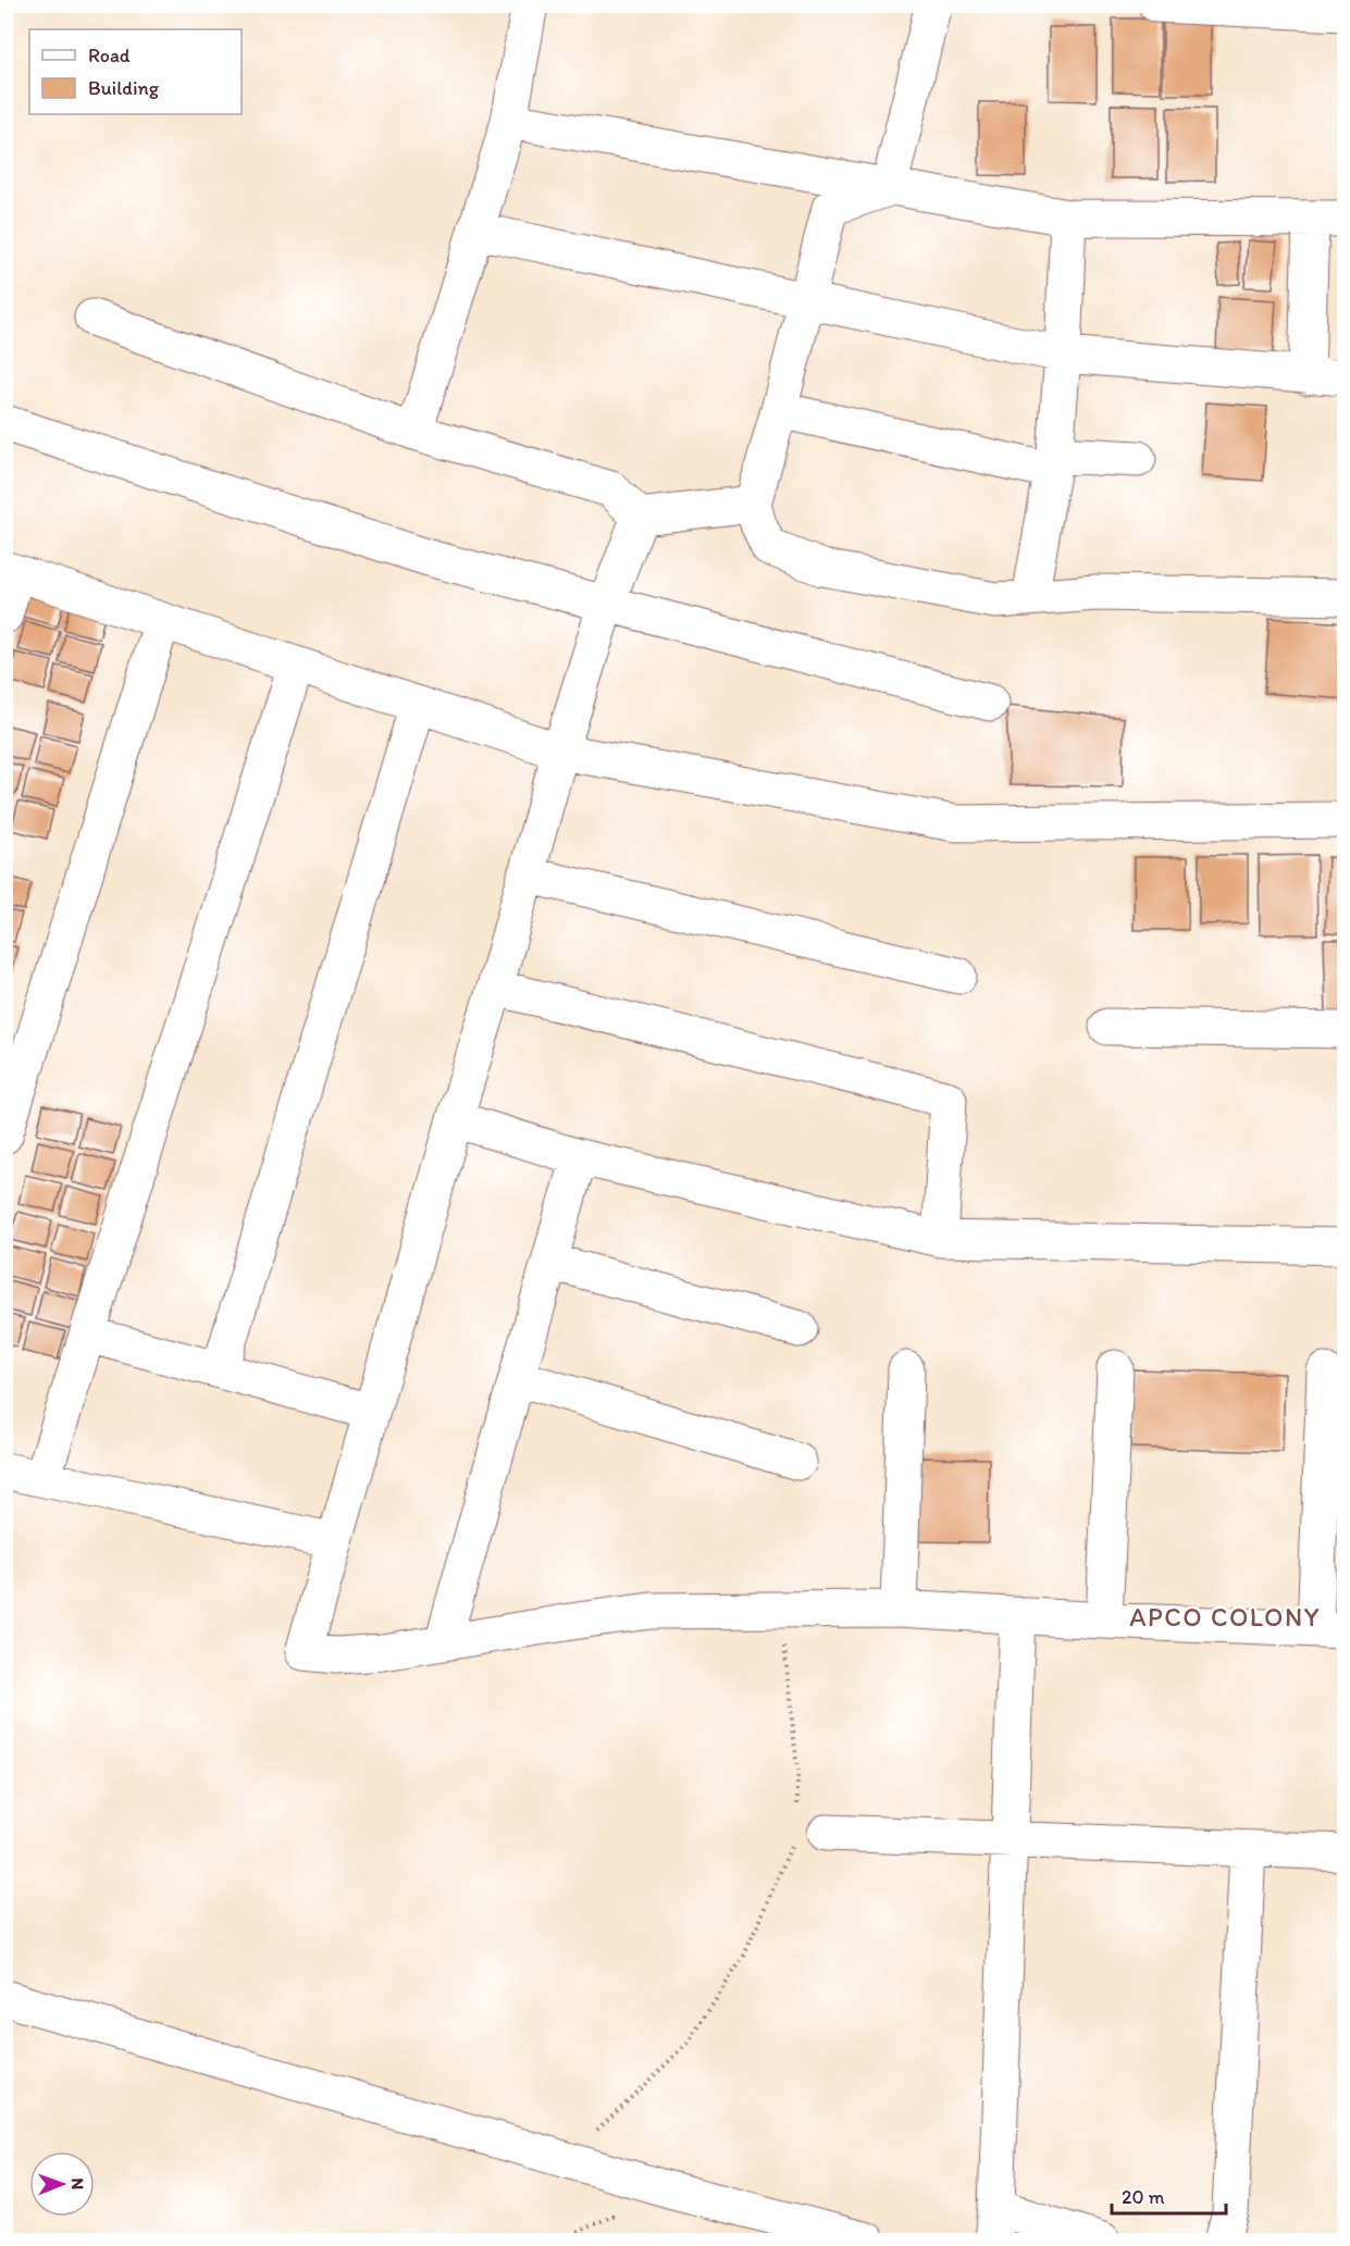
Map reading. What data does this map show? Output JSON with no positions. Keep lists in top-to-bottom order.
{
  "districts": ["APCO COLONY"],
  "legend": ["Road", "Building"],
  "scale_bar": "20 m",
  "north": "right"
}
